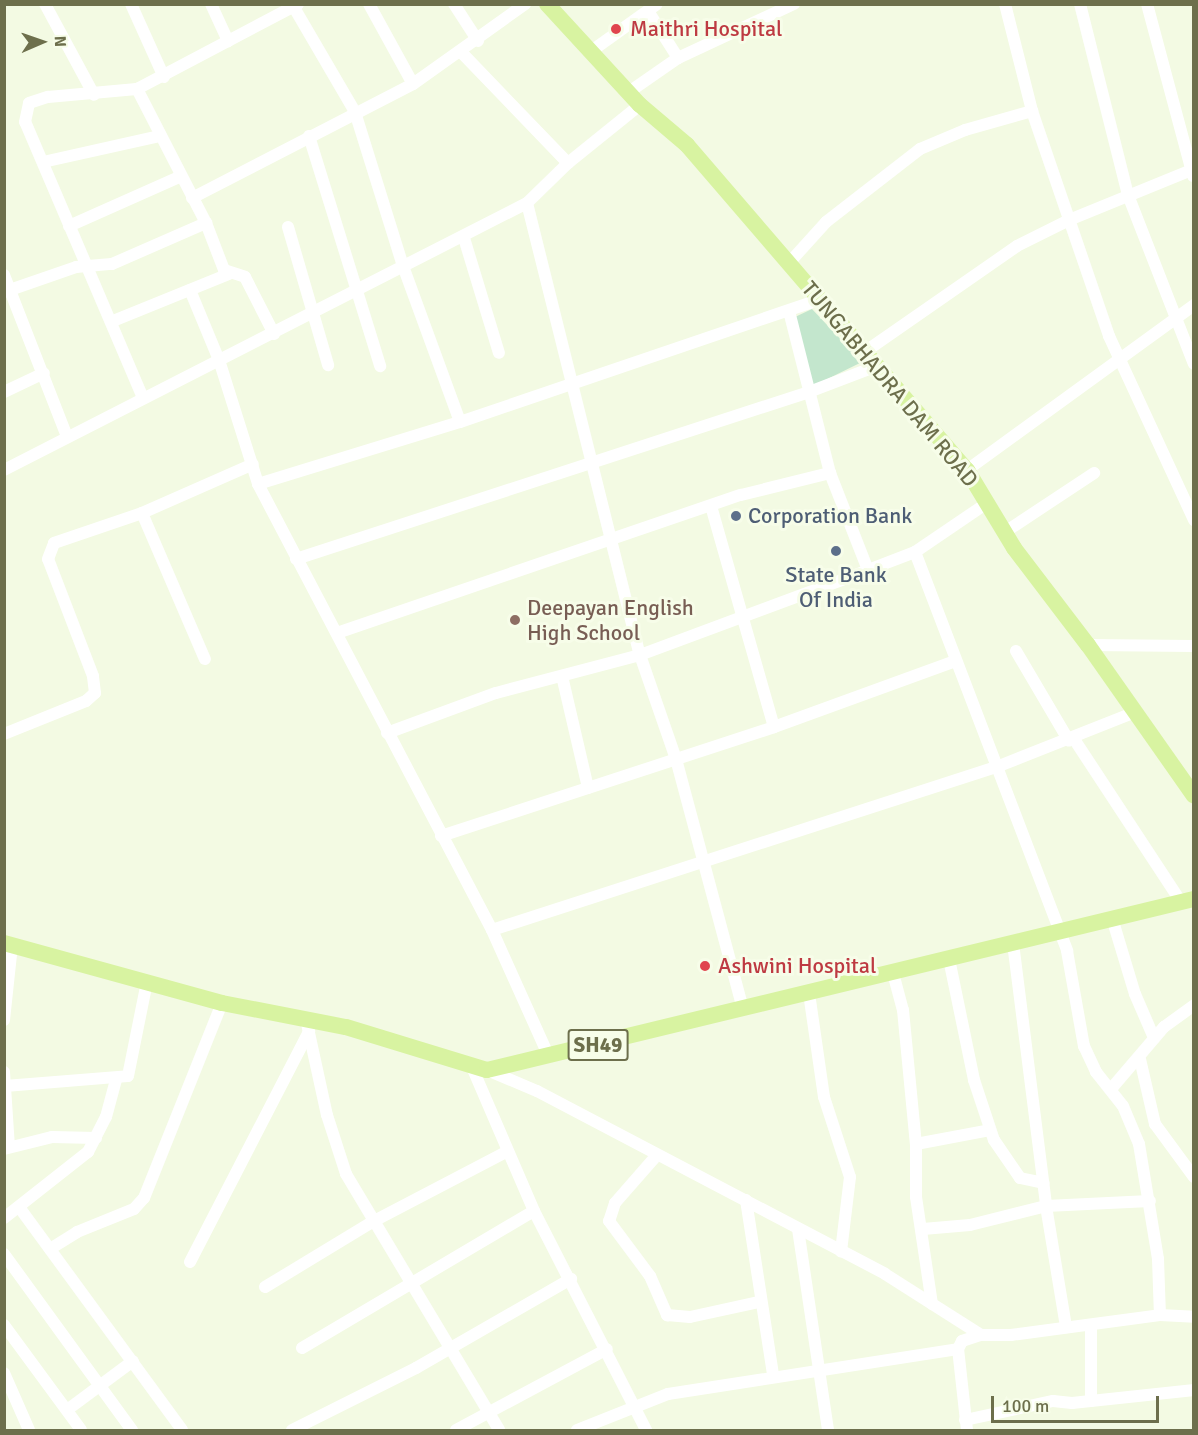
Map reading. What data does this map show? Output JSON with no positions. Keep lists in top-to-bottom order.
{
  "streets": {
    "main road": ["TUNGABHADRA DAM ROAD", "SH49"]
  },
  "places": [
    "Maithri Hospital",
    "Corporation Bank",
    "State Bank Of India",
    "Deepayan English High School",
    "Ashwini Hospital"
  ],
  "scale_bar": "100 m",
  "north": "right"
}
